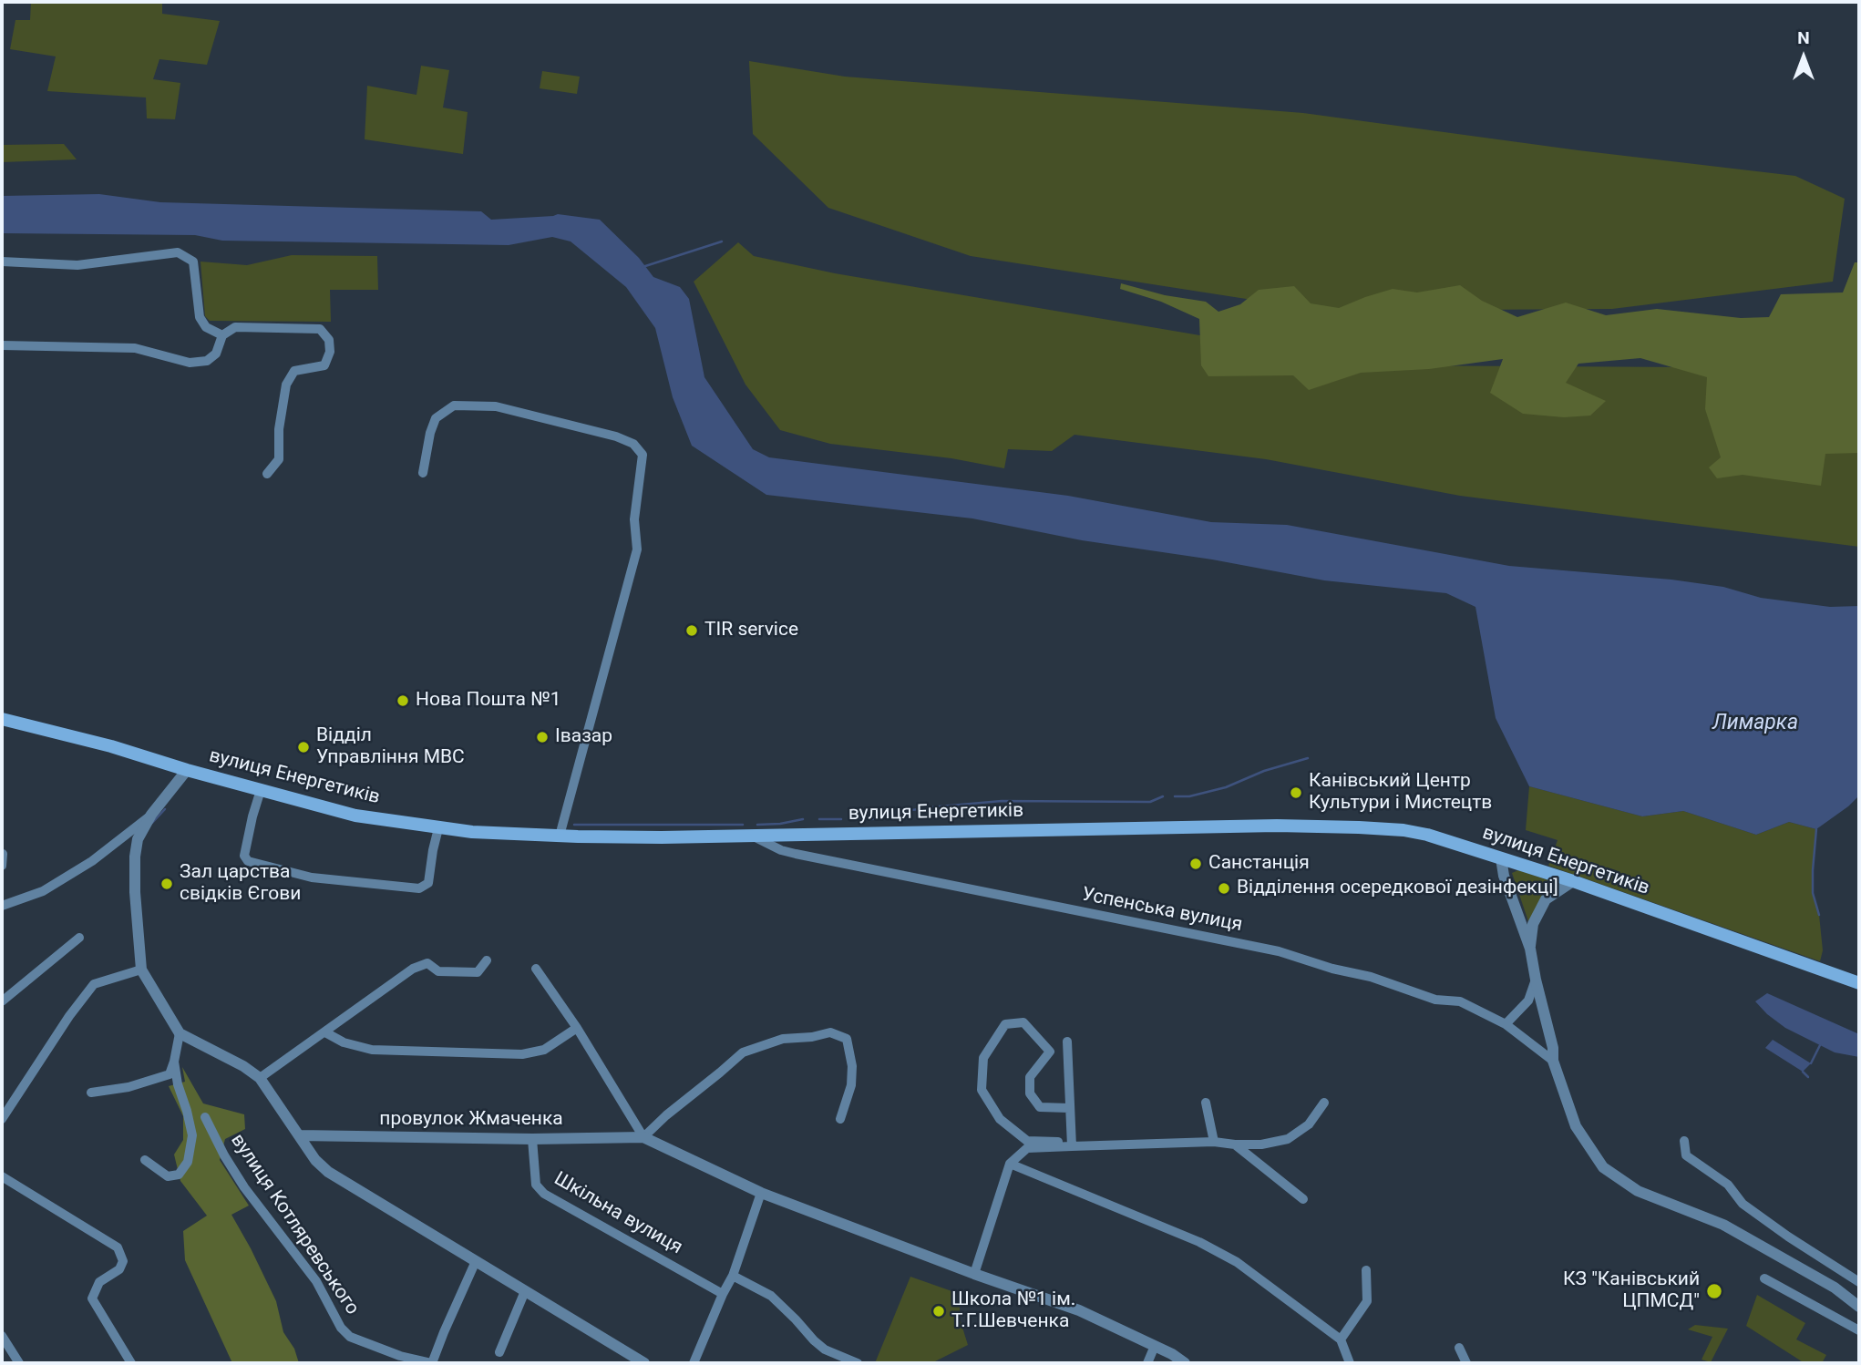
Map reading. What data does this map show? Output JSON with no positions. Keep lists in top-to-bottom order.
{
  "streets": {
    "main road": ["вулиця Енергетиків"],
    "street": [
      "Успенська вулиця",
      "провулок Жмаченка",
      "Шкільна вулиця",
      "вулиця Котляревського"
    ]
  },
  "crossings": [
    ["вулиця Енергетиків", "Успенська вулиця"],
    ["провулок Жмаченка", "Шкільна вулиця"]
  ],
  "water": ["Лимарка"],
  "places": [
    "TIR service",
    "Нова Пошта №1",
    "Івазар",
    "Відділ Управління МВС",
    "Канівський Центр Культури і Мистецтв",
    "Санстанція",
    "Зал царства свідків Єгови",
    "Відділення осередкової дезінфекці]",
    "КЗ \"Канівський ЦПМСД\"",
    "Школа №1 ім. Т.Г.Шевченка"
  ],
  "north": "top"
}
